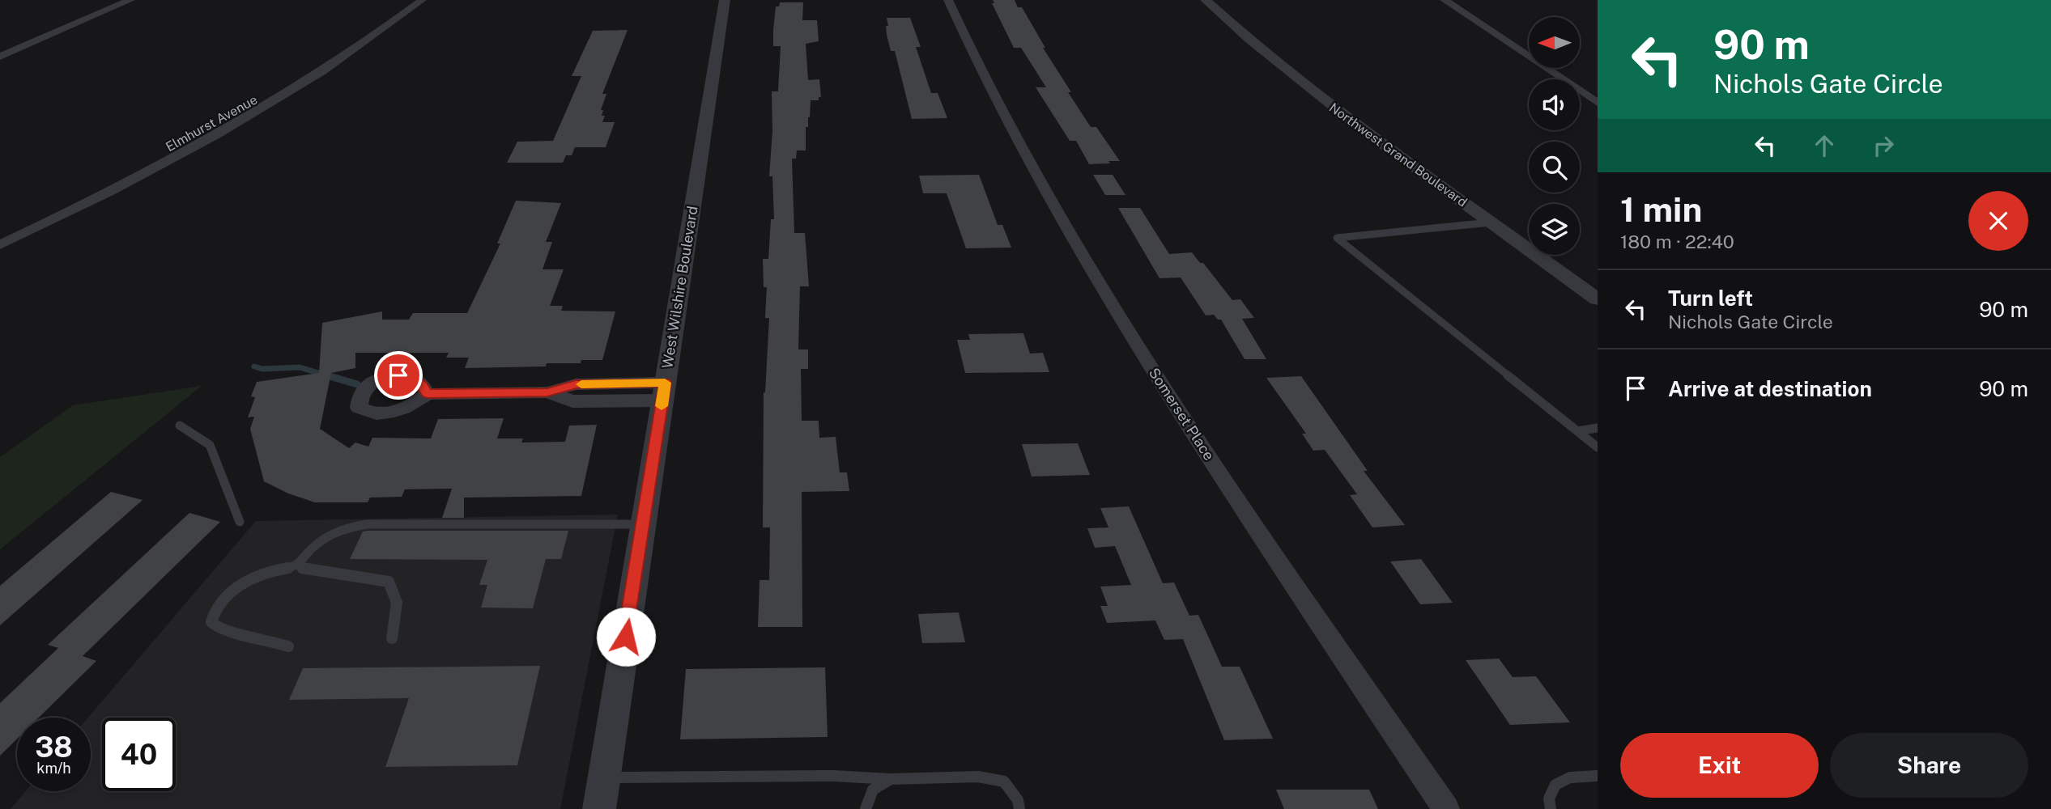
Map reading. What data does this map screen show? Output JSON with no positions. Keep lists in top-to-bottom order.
{
  "streets": {
    "street": [
      "Elmhurst Avenue",
      "Northwest Grand Boulevard",
      "West Wilshire Boulevard",
      "Somerset Place"
    ]
  },
  "north": "left",
  "page": {
    "turn": ["90 m", "Nichols Gate Circle"],
    "heading": ["1 min", "180 m · 22:40"],
    "list": [
      {
        "name": "Turn left",
        "note": "Nichols Gate Circle",
        "value": "90 m"
      },
      {
        "name": "Arrive at destination",
        "value": "90 m"
      }
    ],
    "speed": "38 km/h",
    "limit": "40",
    "buttons": ["Exit", "Share"]
  }
}
